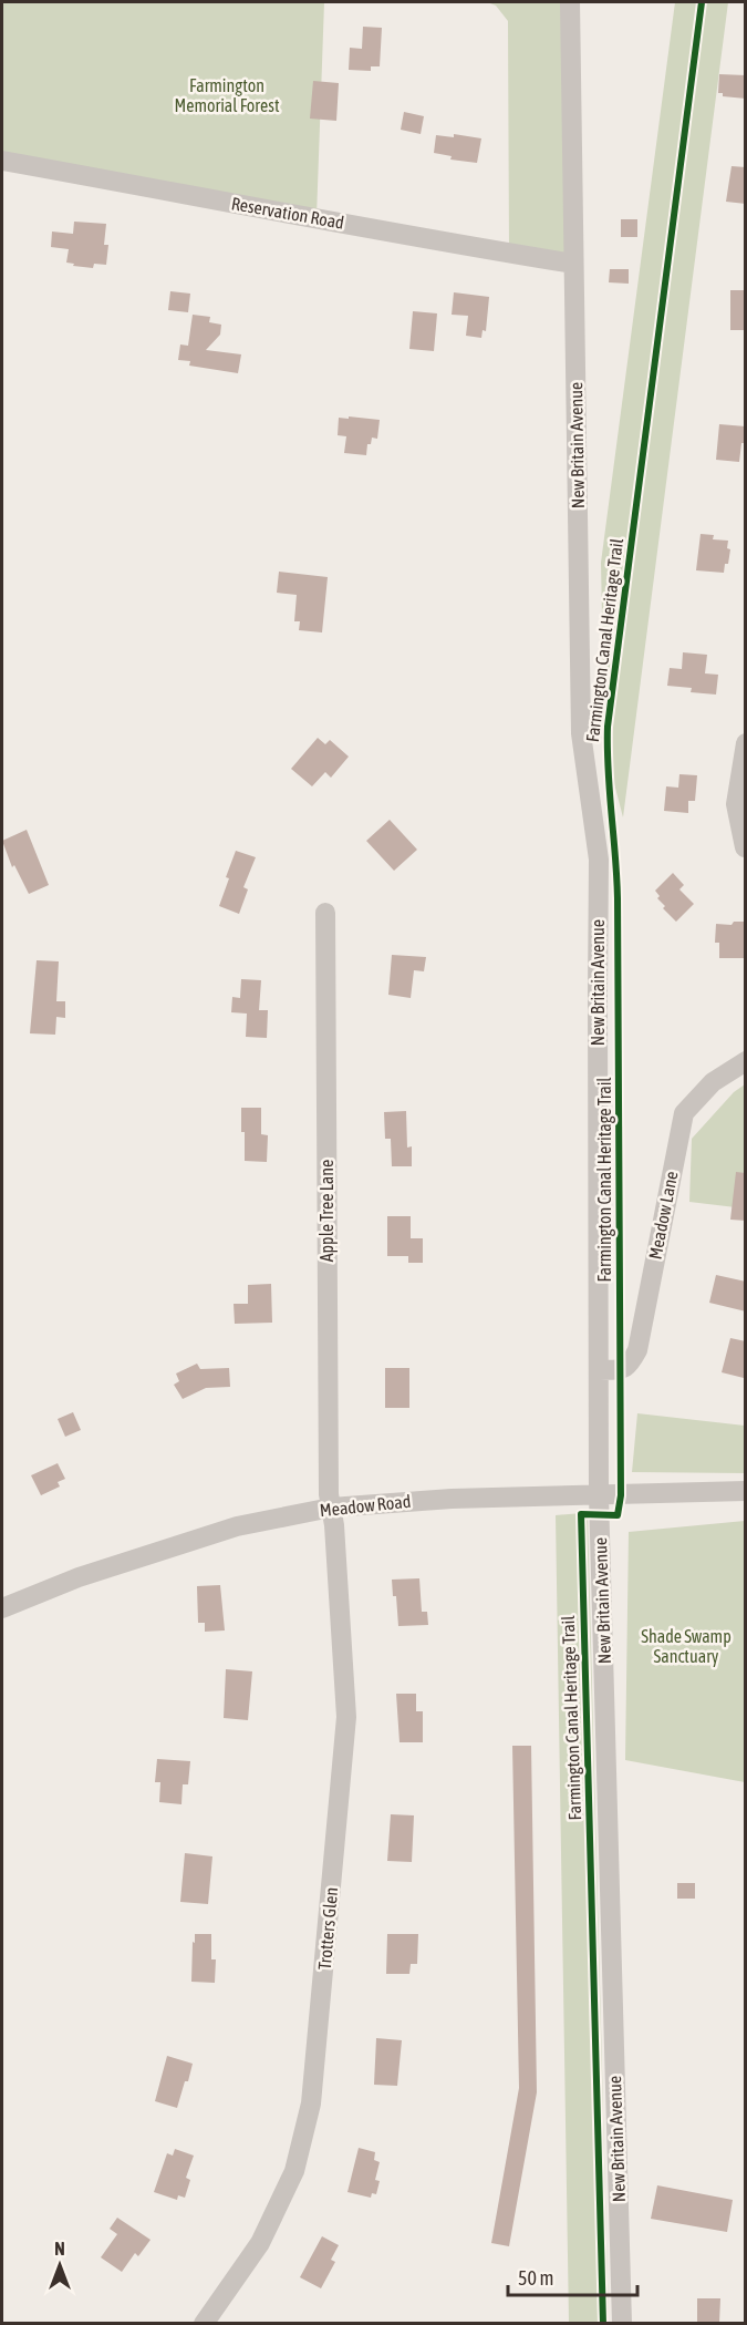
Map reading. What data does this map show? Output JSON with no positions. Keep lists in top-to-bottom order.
{
  "streets": {
    "street": [
      "Reservation Road",
      "New Britain Avenue",
      "Apple Tree Lane",
      "Meadow Lane",
      "Meadow Road",
      "Trotters Glen"
    ],
    "cycle path": ["Farmington Canal Heritage Trail"]
  },
  "crossings": [
    ["Reservation Road", "New Britain Avenue"],
    ["New Britain Avenue", "Meadow Lane"],
    ["New Britain Avenue", "Meadow Road"],
    ["Apple Tree Lane", "Meadow Road"],
    ["Apple Tree Lane", "Trotters Glen"],
    ["Meadow Road", "Trotters Glen"]
  ],
  "parks": ["Farmington Memorial Forest", "Shade Swamp Sanctuary"],
  "scale_bar": "50 m",
  "north": "top"
}
